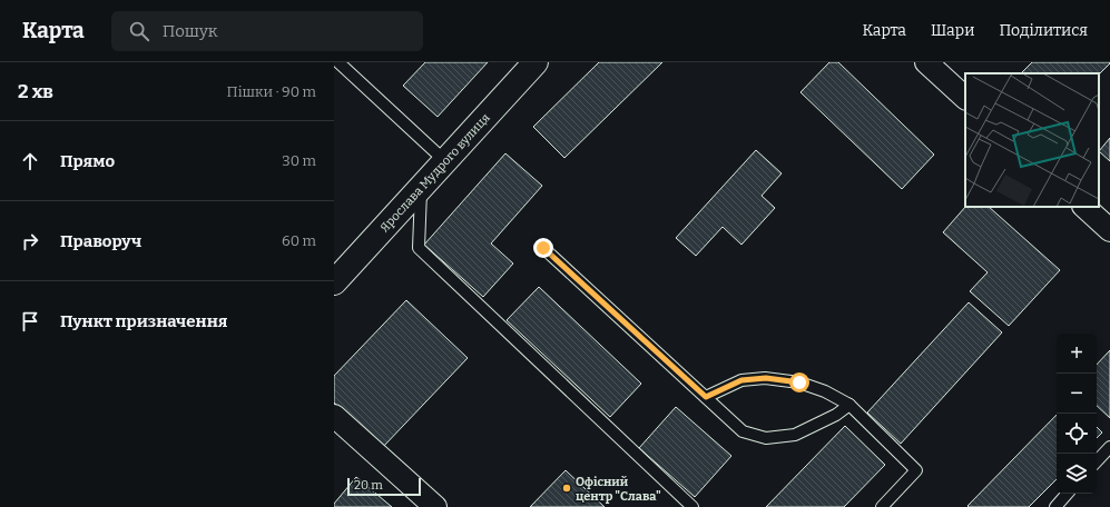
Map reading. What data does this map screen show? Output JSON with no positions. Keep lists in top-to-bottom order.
{
  "streets": {
    "street": ["Ярослава Мудрого вулиця"]
  },
  "places": ["Офісний центр \"Слава\""],
  "scale_bar": "20 m",
  "page": {
    "header": "Карта",
    "search": "Пошук",
    "nav": ["Карта", "Шари", "Поділитися"],
    "heading": ["2 хв", "Пішки · 90 m"],
    "list": [
      ["Прямо", "30 m"],
      ["Праворуч", "60 m"],
      "Пункт призначення"
    ],
    "map_buttons": ["+", "−"],
    "scale": "20 m"
  }
}
